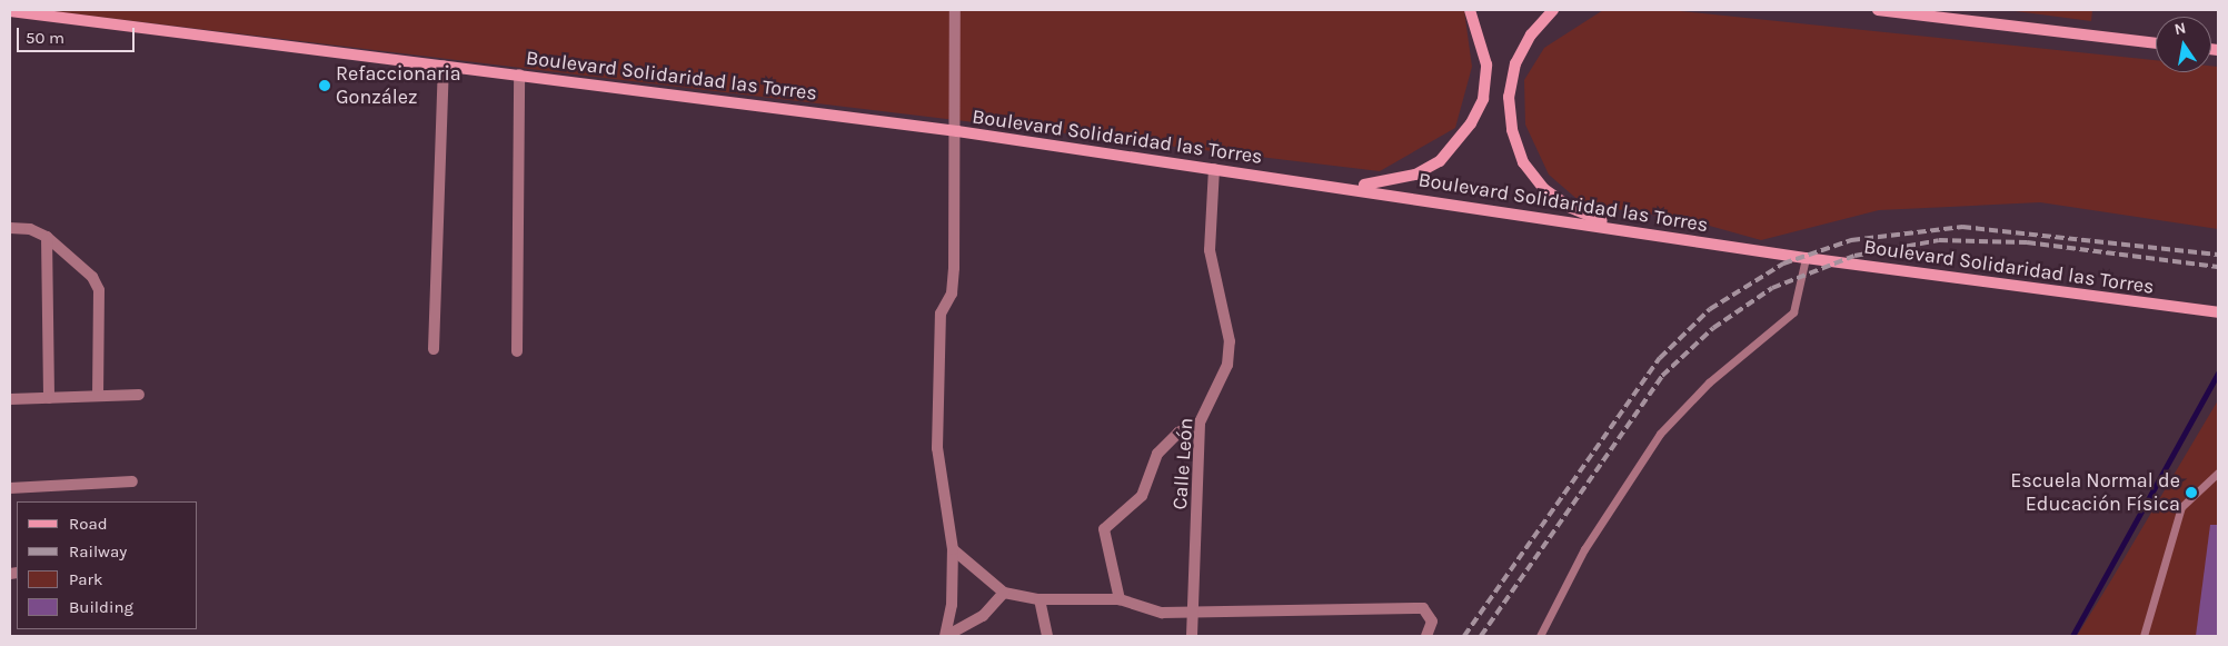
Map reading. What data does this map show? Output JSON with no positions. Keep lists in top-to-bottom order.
{
  "streets": {
    "main road": ["Boulevard Solidaridad las Torres"],
    "street": ["Calle León"]
  },
  "crossings": [
    ["Boulevard Solidaridad las Torres", "Calle León"]
  ],
  "places": ["Refaccionaria González", "Escuela Normal de Educación Física"],
  "legend": [
    "Road",
    "Railway",
    "Park",
    "Building"
  ],
  "scale_bar": "50 m",
  "north": "top"
}
